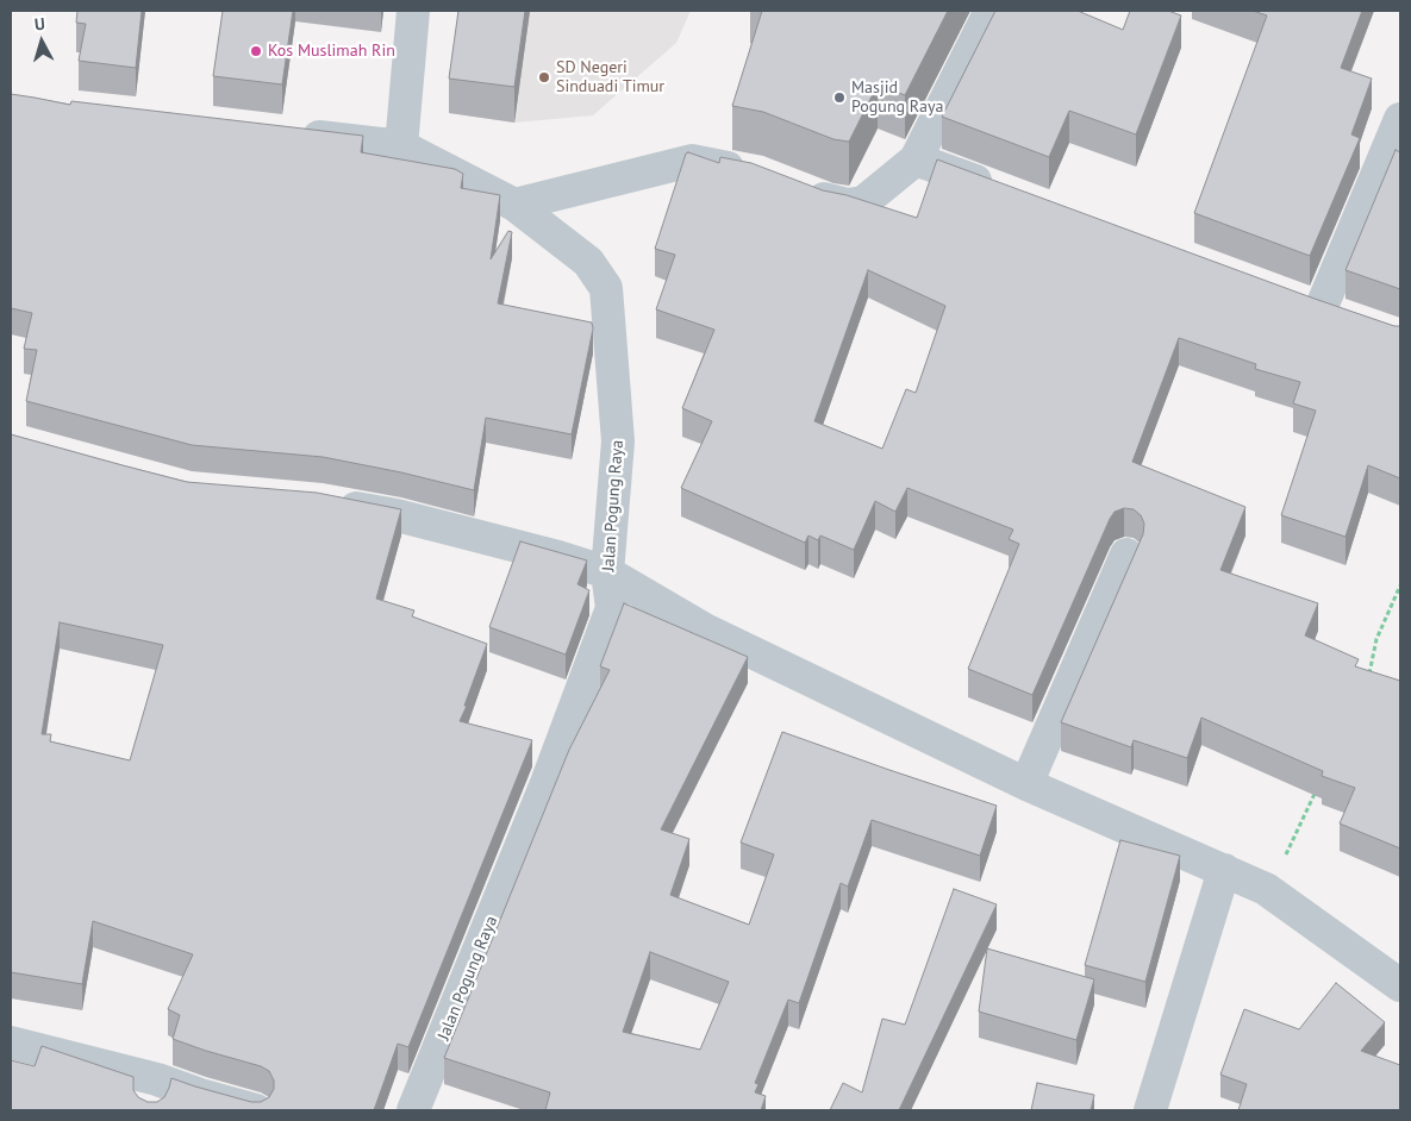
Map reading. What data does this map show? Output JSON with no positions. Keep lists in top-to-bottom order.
{
  "streets": {
    "street": ["Jalan Pogung Raya"]
  },
  "places": ["Kos Muslimah Rin", "SD Negeri Sinduadi Timur", "Masjid Pogung Raya"],
  "north": "top"
}
